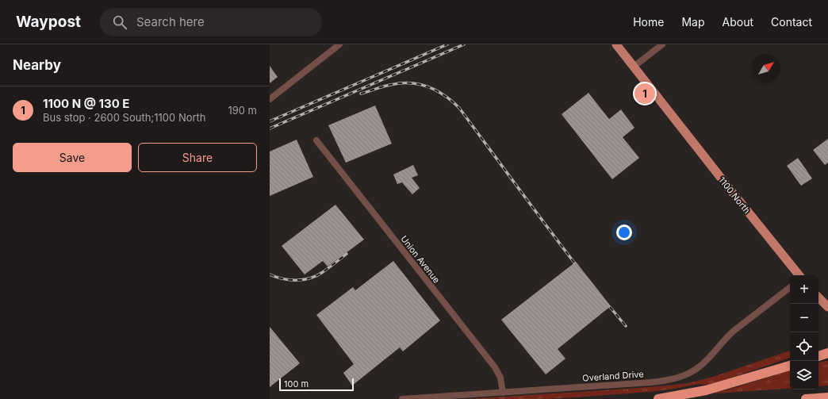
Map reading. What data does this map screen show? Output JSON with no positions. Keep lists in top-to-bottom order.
{
  "streets": {
    "main road": ["1100 North"],
    "street": ["Union Avenue", "Overland Drive"]
  },
  "crossings": [
    ["Union Avenue", "Overland Drive"]
  ],
  "scale_bar": "100 m",
  "north": "top right",
  "page": {
    "header": "Waypost",
    "search": "Search here",
    "nav": [
      "Home",
      "Map",
      "About",
      "Contact"
    ],
    "heading": "Nearby",
    "pins": "1",
    "list": [
      {
        "mark": "1",
        "name": "1100 N @ 130 E",
        "note": "Bus stop · 2600 South;1100 North",
        "value": "190 m"
      }
    ],
    "buttons": ["Save", "Share"],
    "map_buttons": ["+", "−"],
    "scale": "100 m"
  }
}
